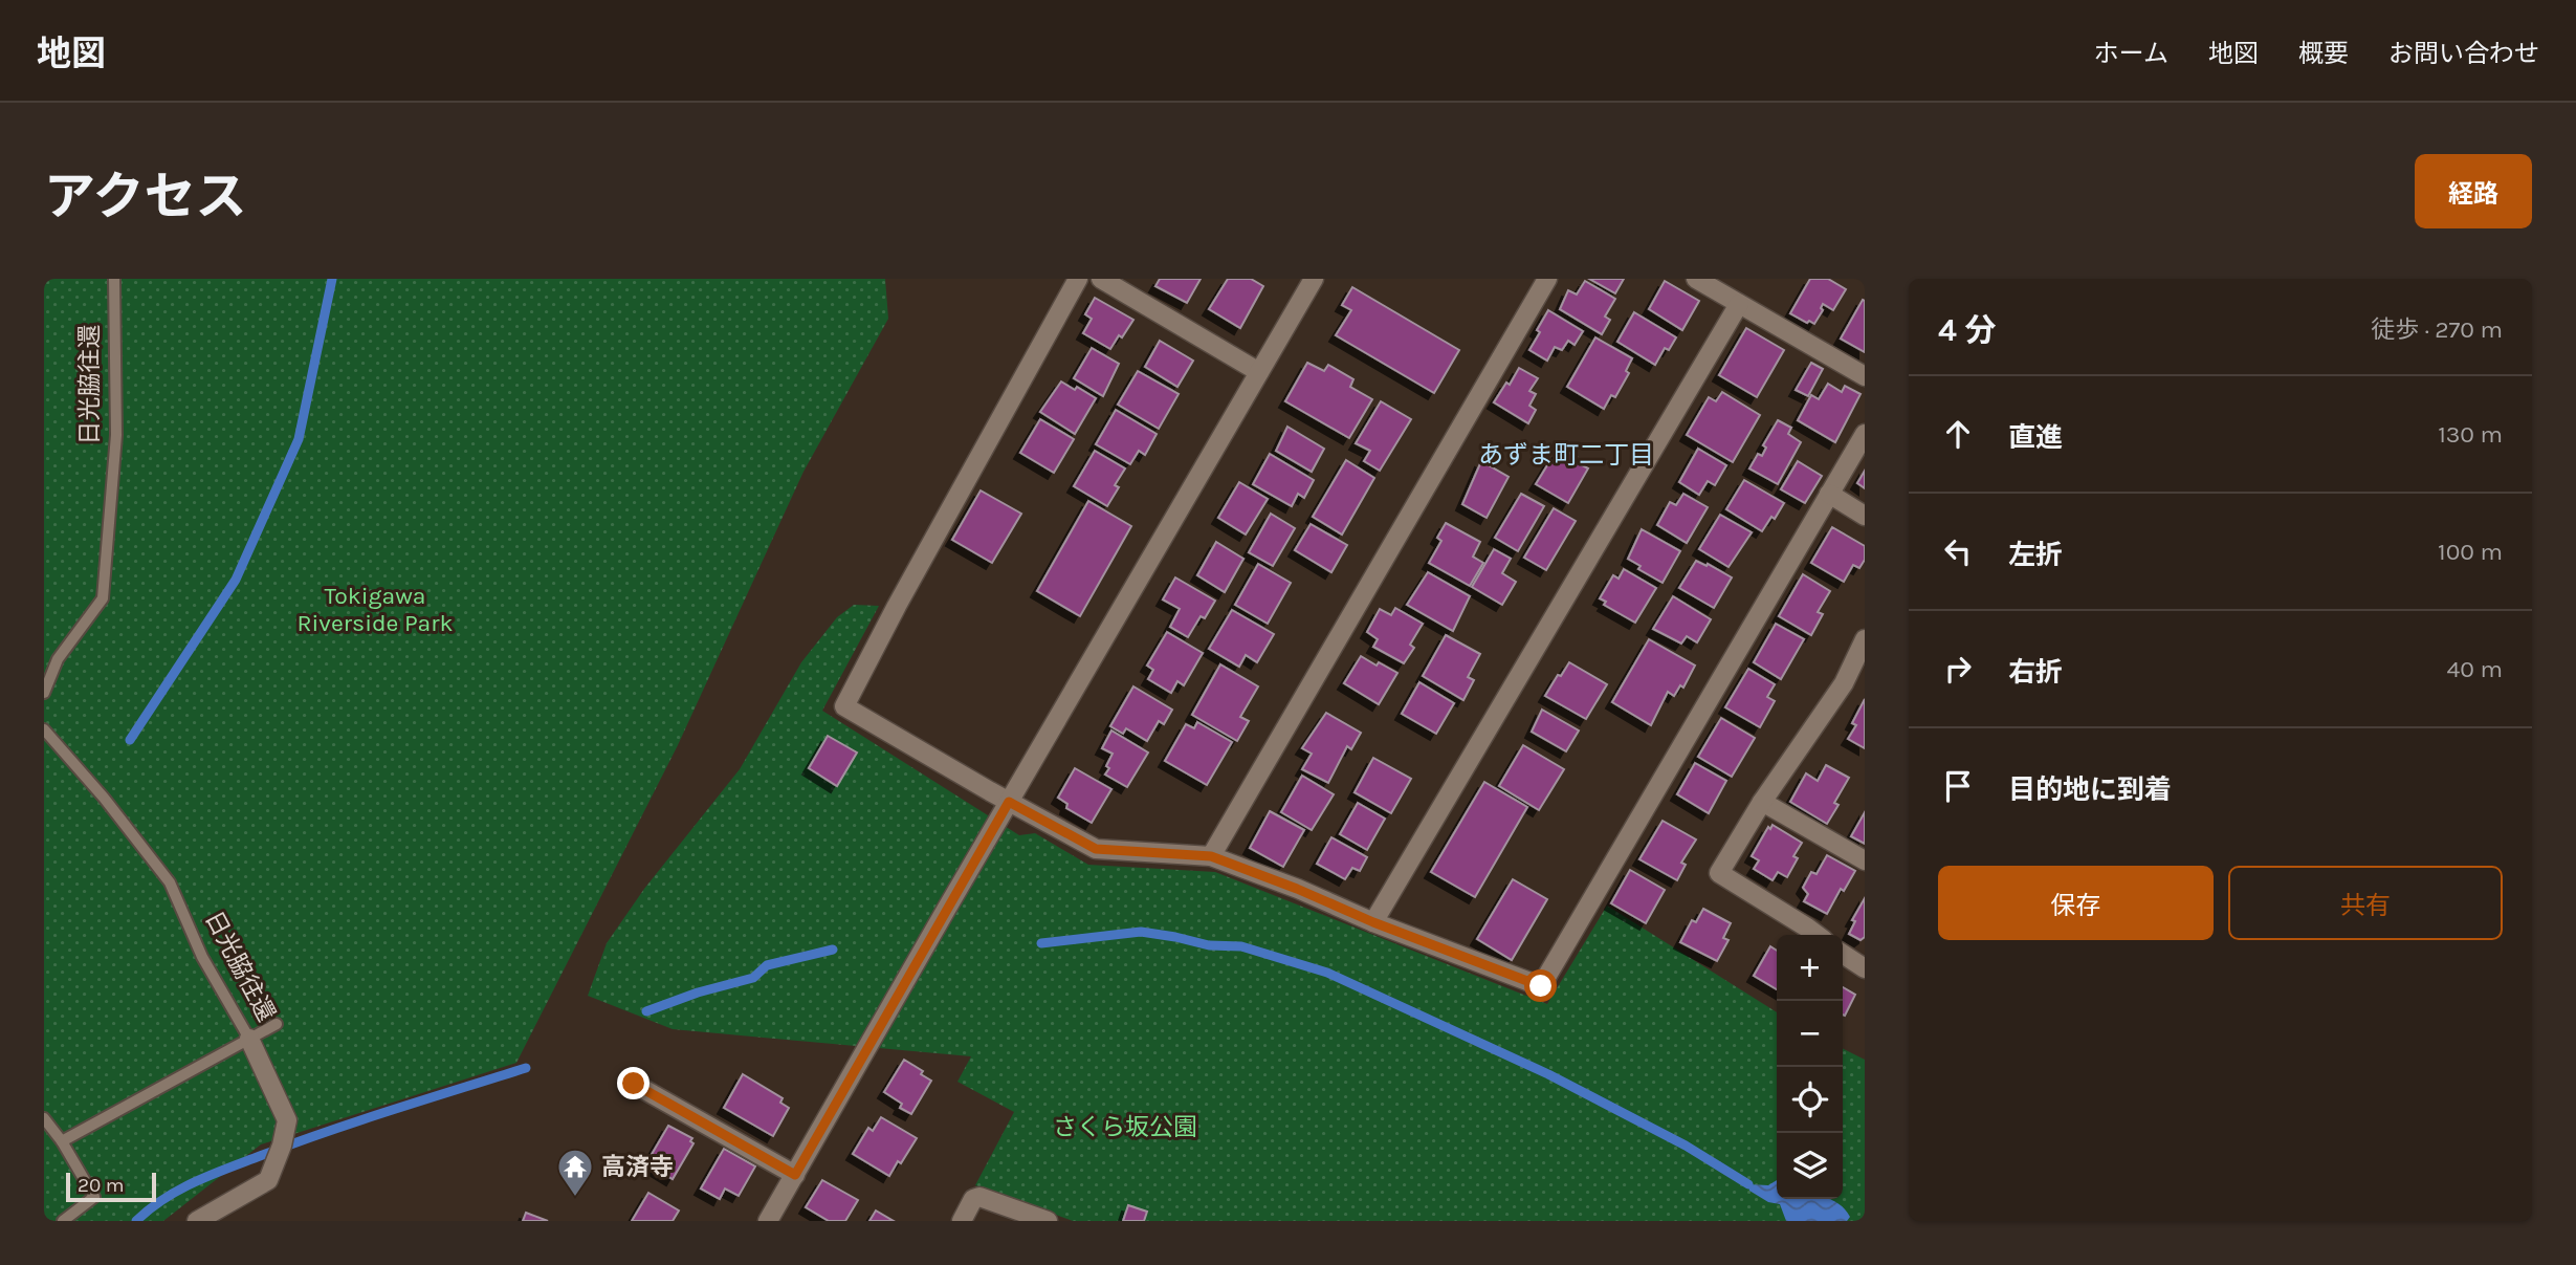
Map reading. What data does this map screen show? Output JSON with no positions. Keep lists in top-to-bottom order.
{
  "streets": {
    "street": ["日光脇往還"]
  },
  "districts": ["あずま町二丁目"],
  "parks": ["Tokigawa Riverside Park", "さくら坂公園"],
  "places": {
    "temple": ["高済寺"]
  },
  "scale_bar": "20 m",
  "page": {
    "header": "地図",
    "nav": [
      "ホーム",
      "地図",
      "概要",
      "お問い合わせ"
    ],
    "title": "アクセス",
    "buttons": [
      "経路",
      ["保存", "共有"]
    ],
    "heading": ["4 分", "徒歩 · 270 m"],
    "list": [
      ["直進", "130 m"],
      ["左折", "100 m"],
      ["右折", "40 m"],
      "目的地に到着"
    ],
    "map_buttons": ["+", "−"],
    "scale": "20 m"
  }
}
